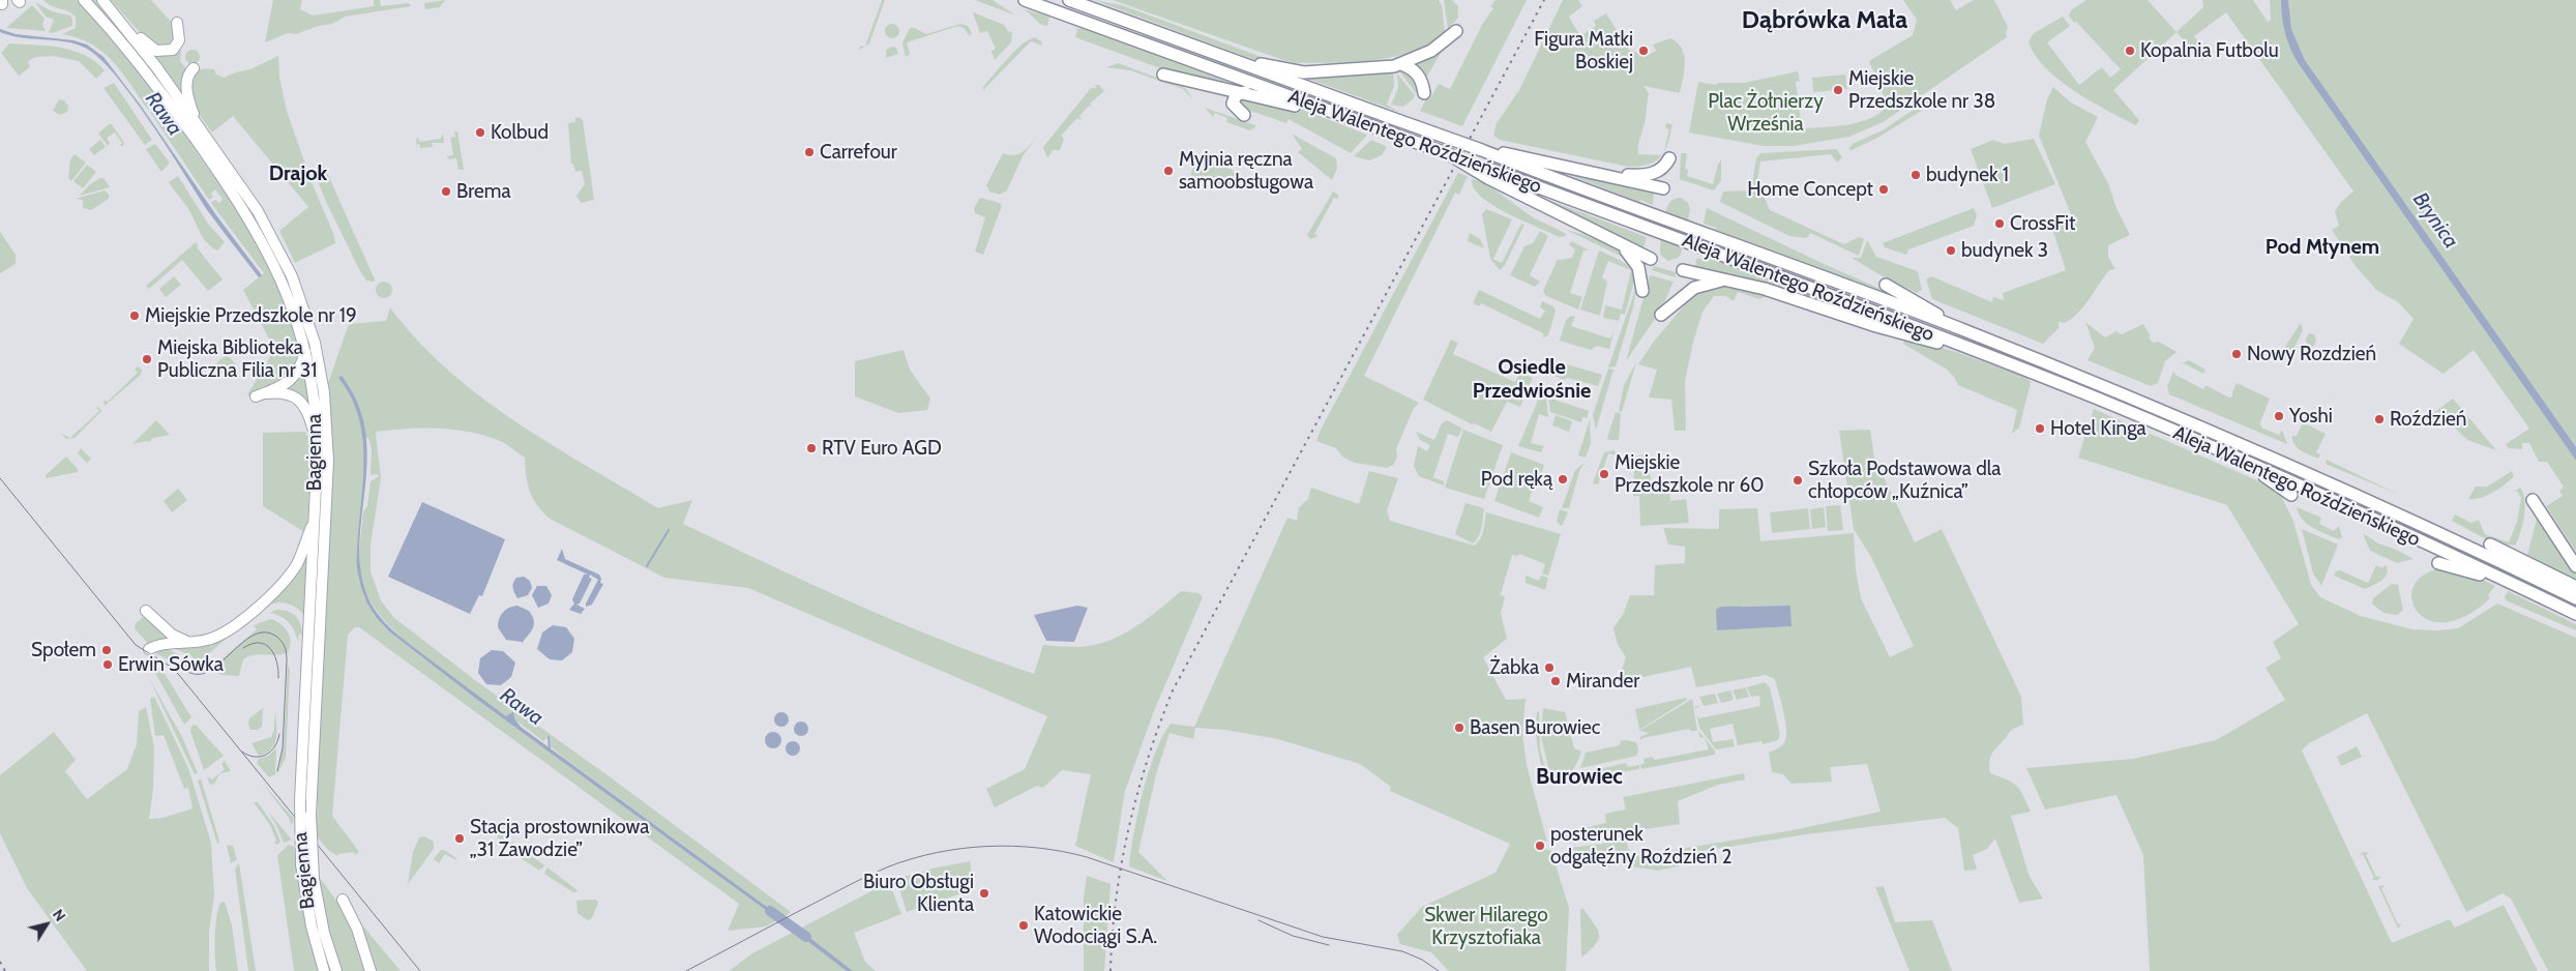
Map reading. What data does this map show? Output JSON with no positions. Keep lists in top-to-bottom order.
{
  "streets": {
    "highway": ["Aleja Walentego Roździeńskiego"],
    "main road": ["Bagienna"]
  },
  "districts": [
    "Dąbrówka Mała",
    "Drajok",
    "Pod Młynem",
    "Osiedle Przedwiośnie",
    "Burowiec"
  ],
  "water": ["Rawa", "Brynica"],
  "parks": ["Plac Żołnierzy Września", "Skwer Hilarego Krzysztofiaka"],
  "places": [
    "Figura Matki Boskiej",
    "Kopalnia Futbolu",
    "Miejskie Przedszkole nr 38",
    "Kolbud",
    "Carrefour",
    "Myjnia ręczna samoobsługowa",
    "budynek 1",
    "Home Concept",
    "Brema",
    "CrossFit",
    "budynek 3",
    "Miejskie Przedszkole nr 19",
    "Nowy Rozdzień",
    "Miejska Biblioteka Publiczna Filia nr 31",
    "Yoshi",
    "Roździeń",
    "Hotel Kinga",
    "RTV Euro AGD",
    "Miejskie Przedszkole nr 60",
    "Pod ręką",
    "Szkoła Podstawowa dla chłopców „Kuźnica”",
    "Społem",
    "Erwin Sówka",
    "Żabka",
    "Mirander",
    "Basen Burowiec",
    "Stacja prostownikowa „31 Zawodzie”",
    "posterunek odgałęźny Roździeń 2",
    "Biuro Obsługi Klienta",
    "Katowickie Wodociągi S.A."
  ],
  "north": "top right"
}
